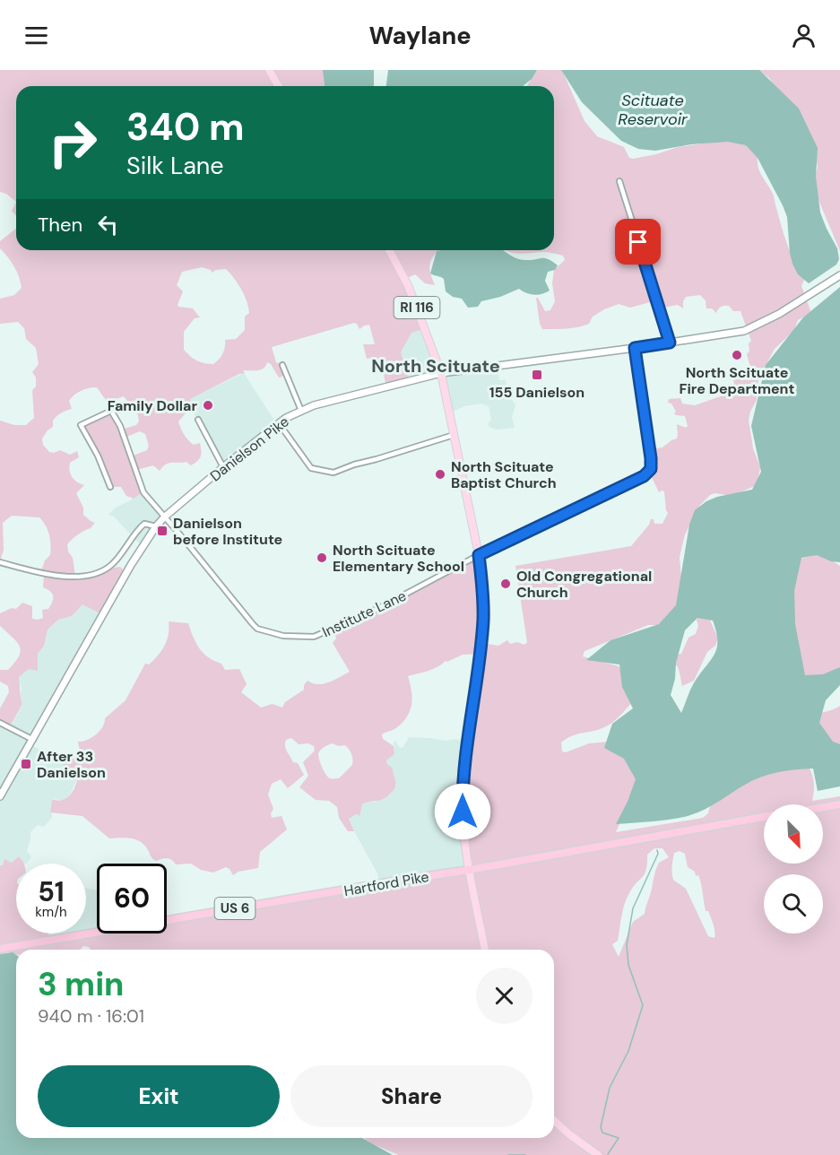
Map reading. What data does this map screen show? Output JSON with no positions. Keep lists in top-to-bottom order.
{
  "streets": {
    "highway": ["Hartford Pike", "US 6"],
    "main road": ["RI 116", "Danielson Pike"],
    "street": ["Institute Lane"]
  },
  "crossings": [
    ["RI 116", "Danielson Pike"],
    ["RI 116", "Institute Lane"],
    ["RI 116", "Hartford Pike"],
    ["Danielson Pike", "Institute Lane"]
  ],
  "districts": ["North Scituate"],
  "water": ["Scituate Reservoir"],
  "places": {
    "other": [
      "North Scituate Fire Department",
      "Family Dollar",
      "North Scituate Baptist Church",
      "North Scituate Elementary School",
      "Old Congregational Church"
    ],
    "transit": ["155 Danielson", "Danielson before Institute", "After 33 Danielson"]
  },
  "north": "bottom right",
  "page": {
    "header": "Waylane",
    "turn": ["340 m", "Silk Lane"],
    "then": "Then",
    "speed": "51 km/h",
    "limit": "60",
    "heading": ["3 min", "940 m · 16:01"],
    "buttons": ["Exit", "Share"]
  }
}
